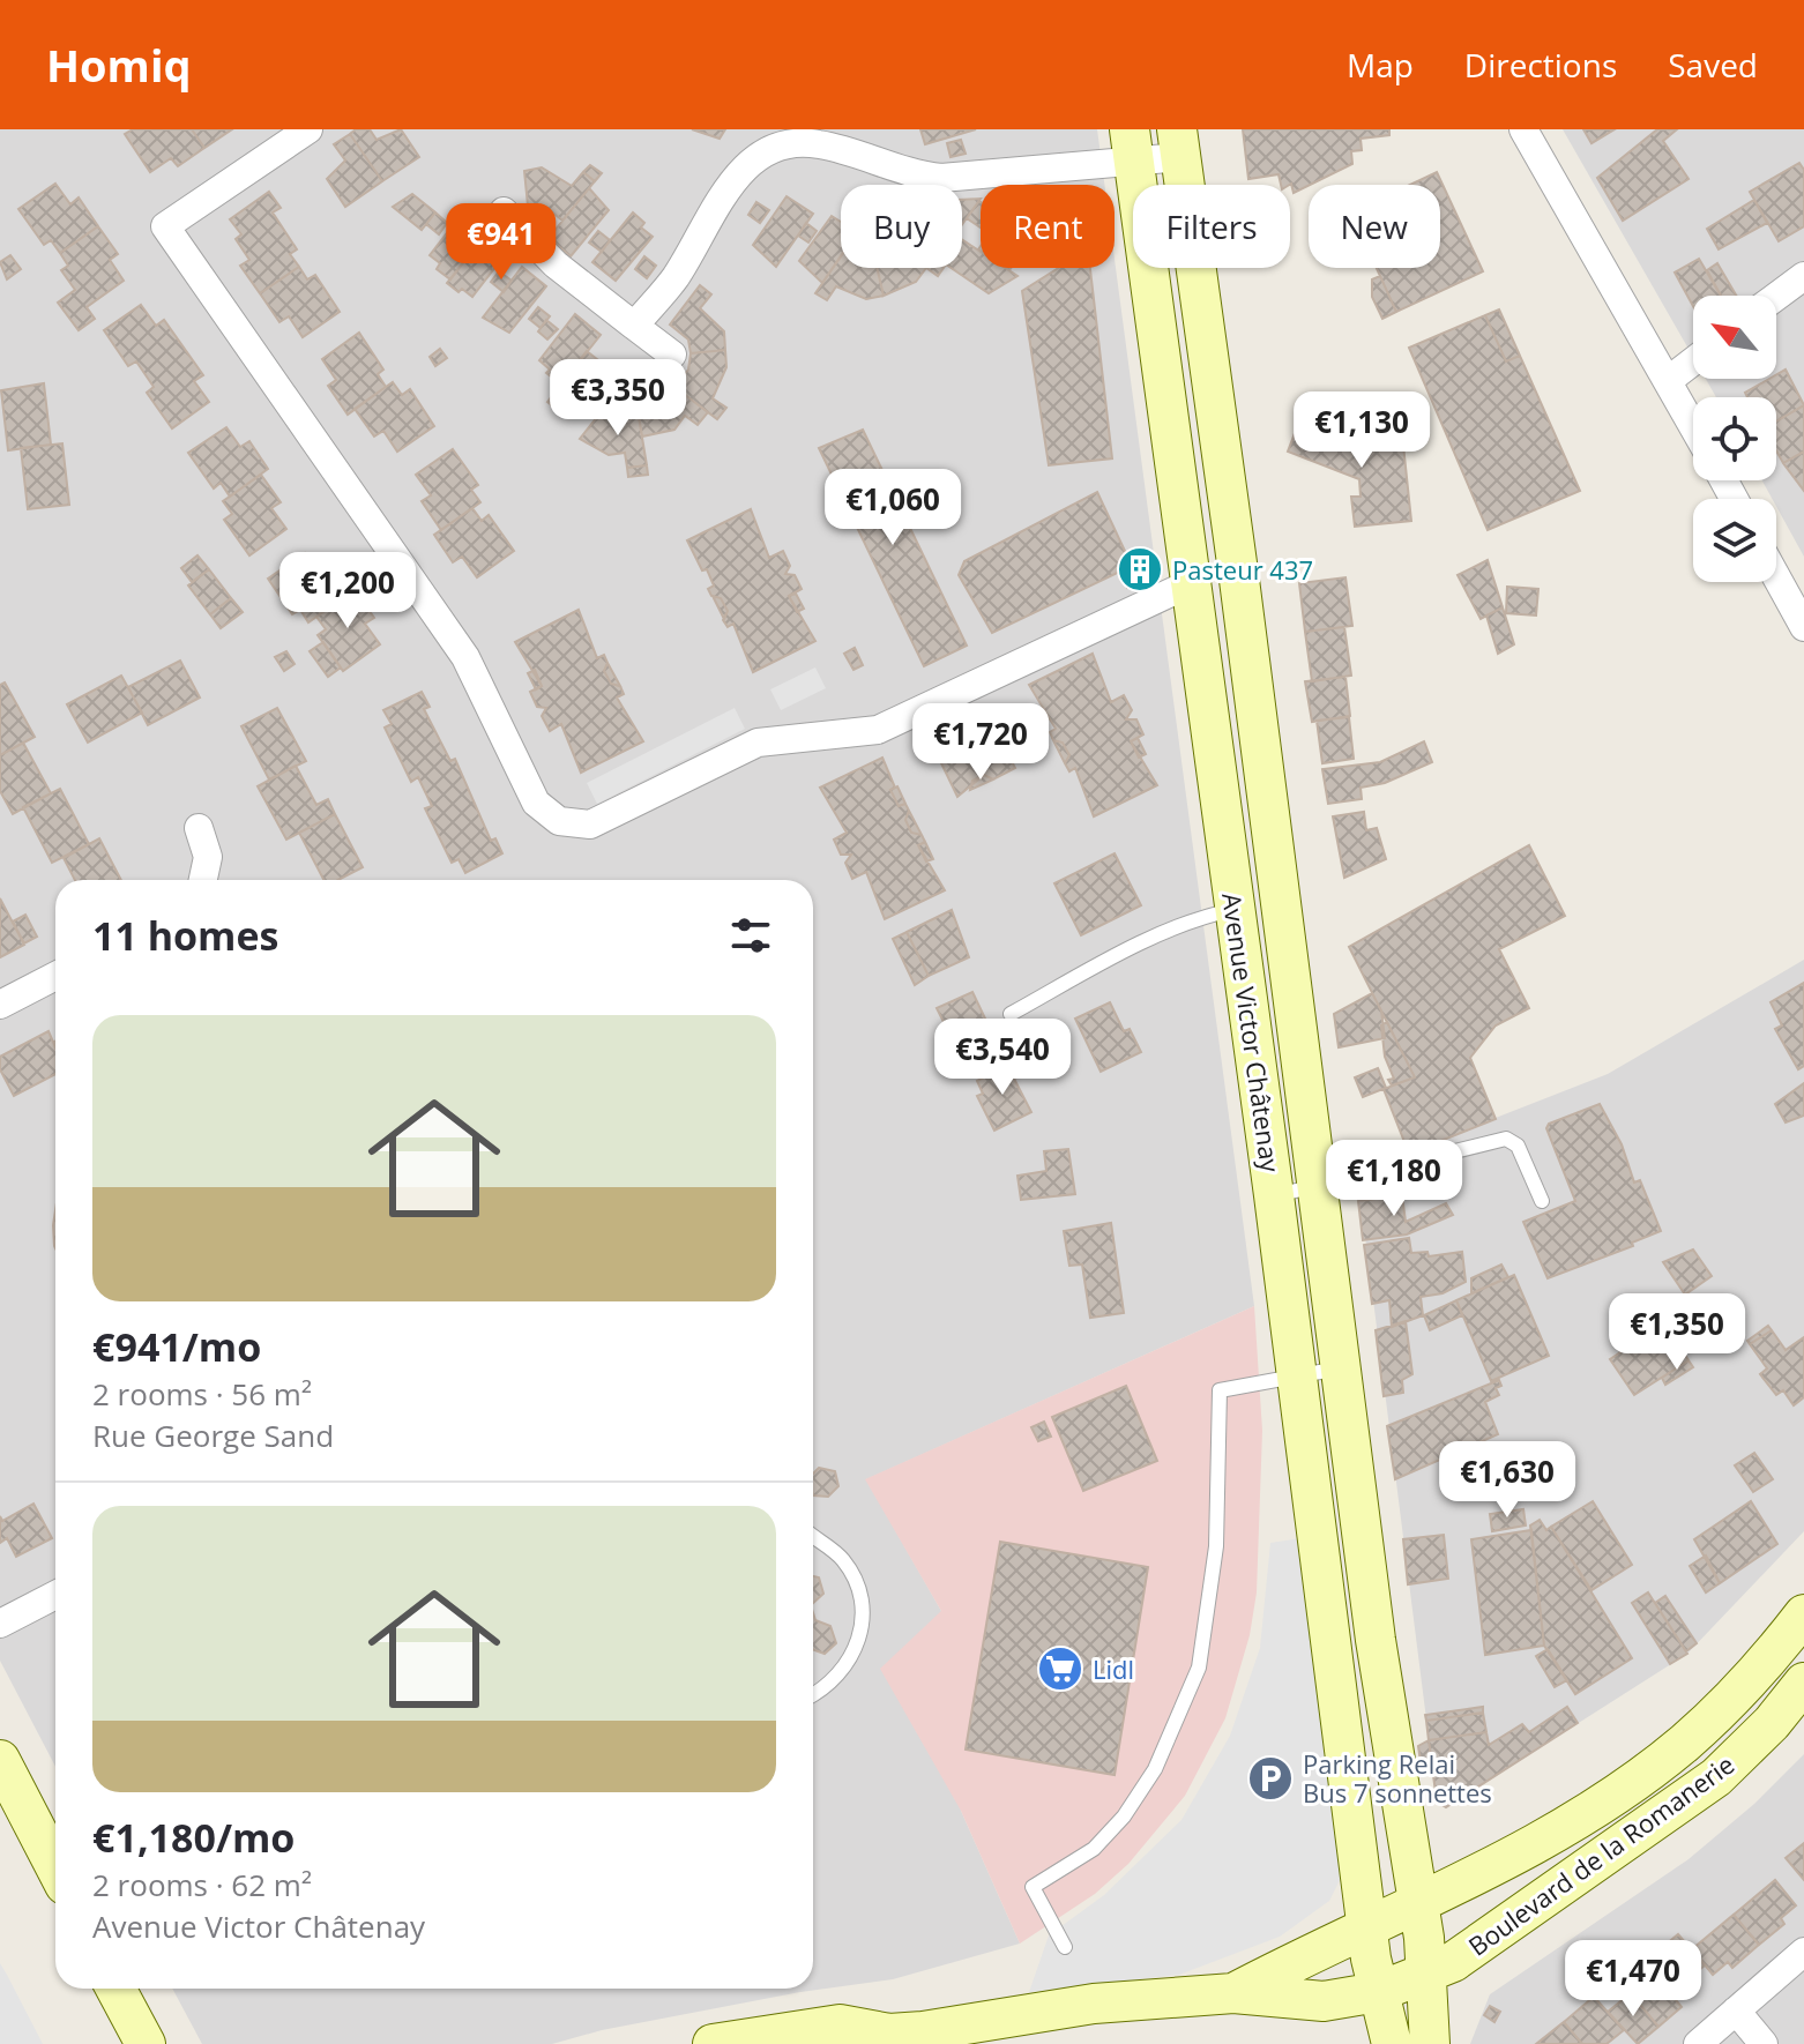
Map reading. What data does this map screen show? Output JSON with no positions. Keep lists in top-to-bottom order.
{
  "streets": {
    "main road": ["Avenue Victor Châtenay", "Boulevard de la Romanerie"]
  },
  "crossings": [
    ["Avenue Victor Châtenay", "Boulevard de la Romanerie"]
  ],
  "places": {
    "building": ["Pasteur 437"],
    "supermarket": ["Lidl"],
    "parking": ["Parking Relai Bus 7 sonnettes"]
  },
  "north": "top left",
  "page": {
    "header": "Homiq",
    "nav": ["Map", "Directions", "Saved"],
    "chip": [
      "Buy",
      "Rent",
      "Filters",
      "New"
    ],
    "price": [
      "€941",
      "€3,350",
      "€1,130",
      "€1,060",
      "€1,200",
      "€1,720",
      "€3,540",
      "€1,180",
      "€1,350",
      "€1,630",
      "€1,470"
    ],
    "heading": "11 homes",
    "list": [
      {
        "name": "€941/mo",
        "note": "2 rooms · 56 m² · Rue George Sand"
      },
      {
        "name": "€1,180/mo",
        "note": "2 rooms · 62 m² · Avenue Victor Châtenay"
      }
    ]
  }
}
